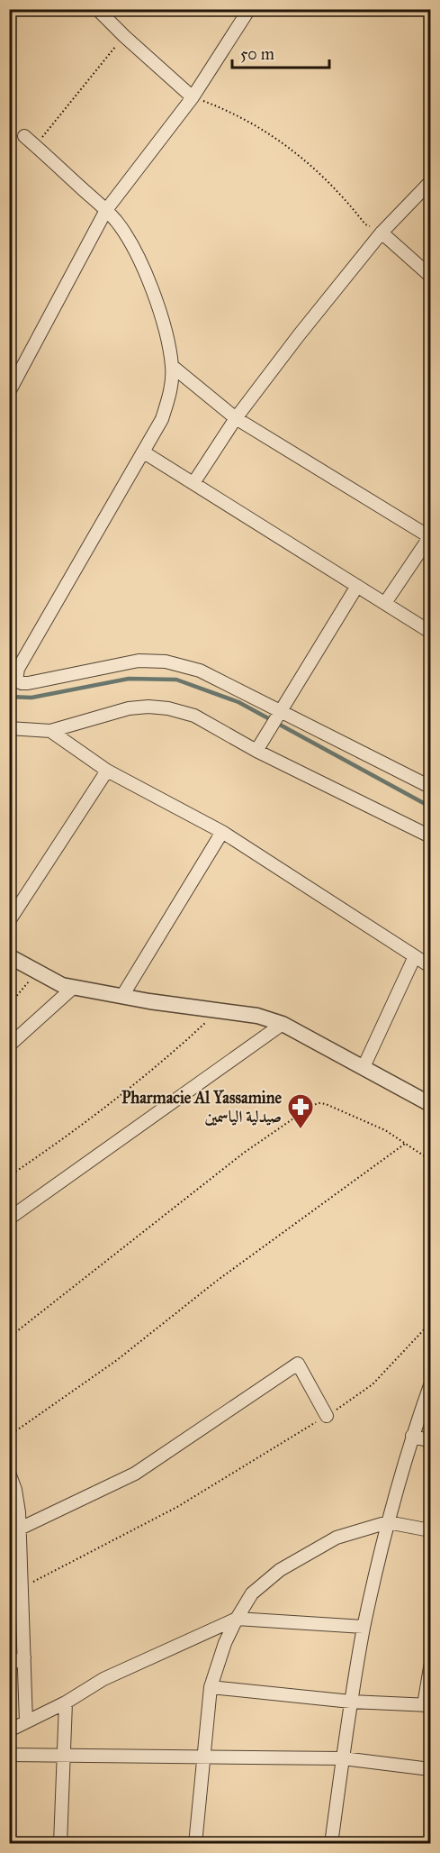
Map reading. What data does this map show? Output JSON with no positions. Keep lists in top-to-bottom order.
{
  "places": {
    "pharmacy": ["Pharmacie Al Yassamine صيدلية الياسمين"]
  },
  "scale_bar": "50 m"
}
